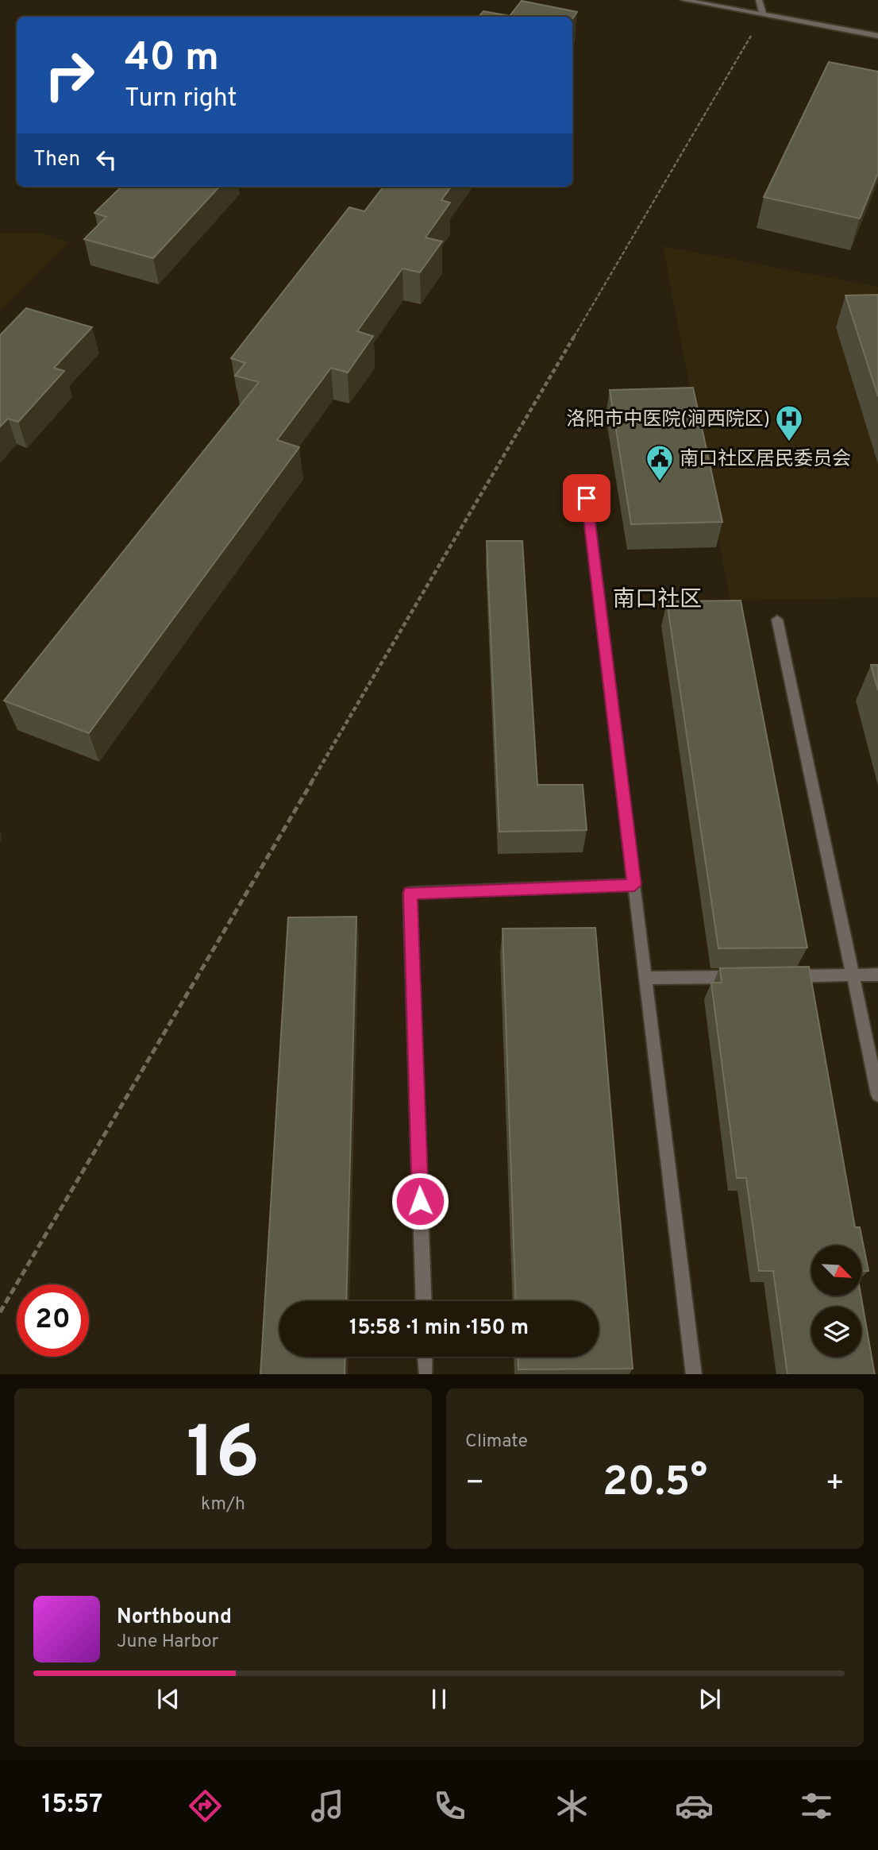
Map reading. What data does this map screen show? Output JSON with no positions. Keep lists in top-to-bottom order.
{
  "districts": ["南口社区"],
  "places": {
    "hospital": ["洛阳市中医院(涧西院区)"],
    "public building": ["南口社区居民委员会"]
  },
  "north": "bottom right",
  "page": {
    "turn": ["40 m", "Turn right"],
    "then": "Then",
    "limit": "20",
    "trip": "15:58 · 1 min · 150 m",
    "tile": [
      ["16", "km/h"],
      "Climate"
    ],
    "heat": ["−", "20.5°", "+"],
    "song": ["Northbound", "June Harbor"],
    "tabs": "15:57"
  }
}
